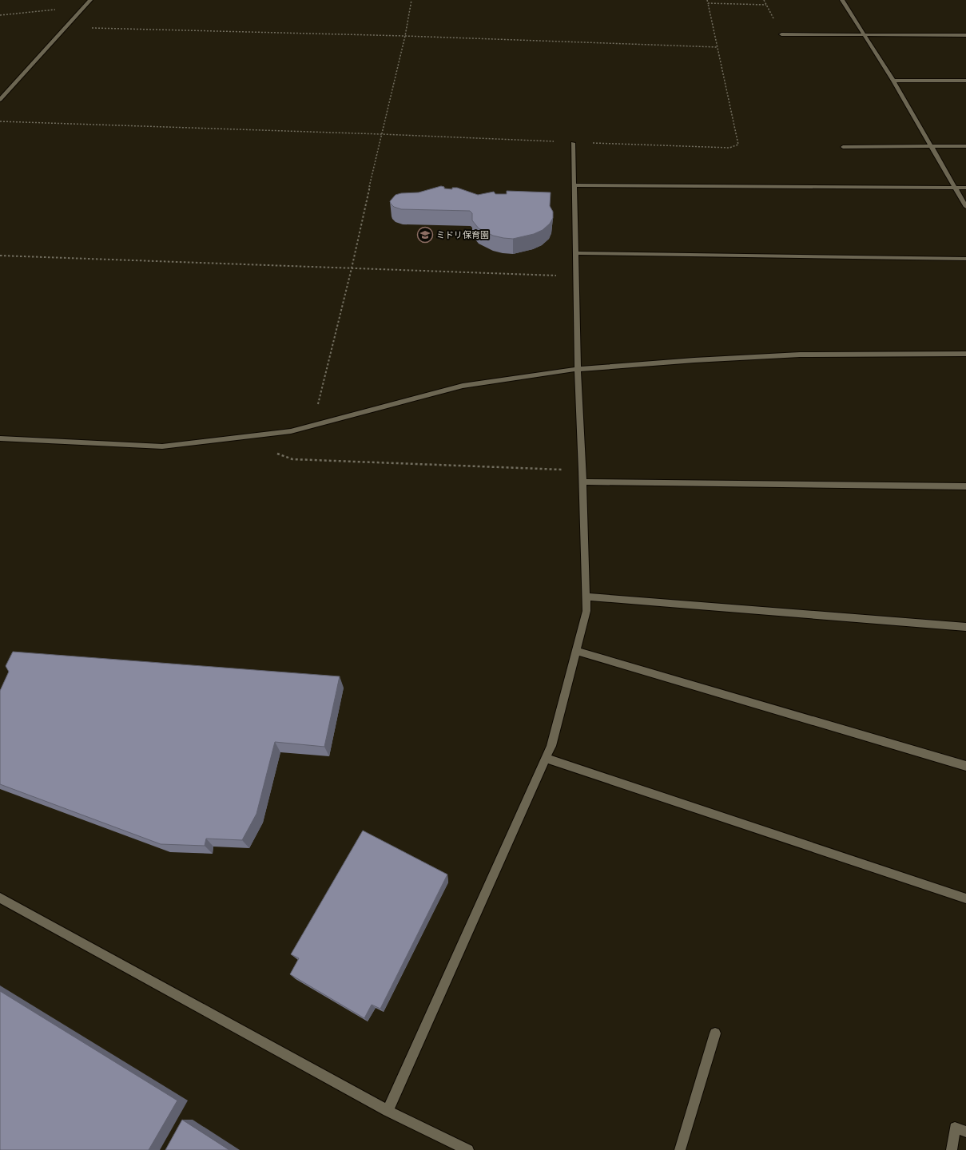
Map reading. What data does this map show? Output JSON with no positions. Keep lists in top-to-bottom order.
{
  "places": {
    "school or university": ["ミドリ保育園"]
  }
}
